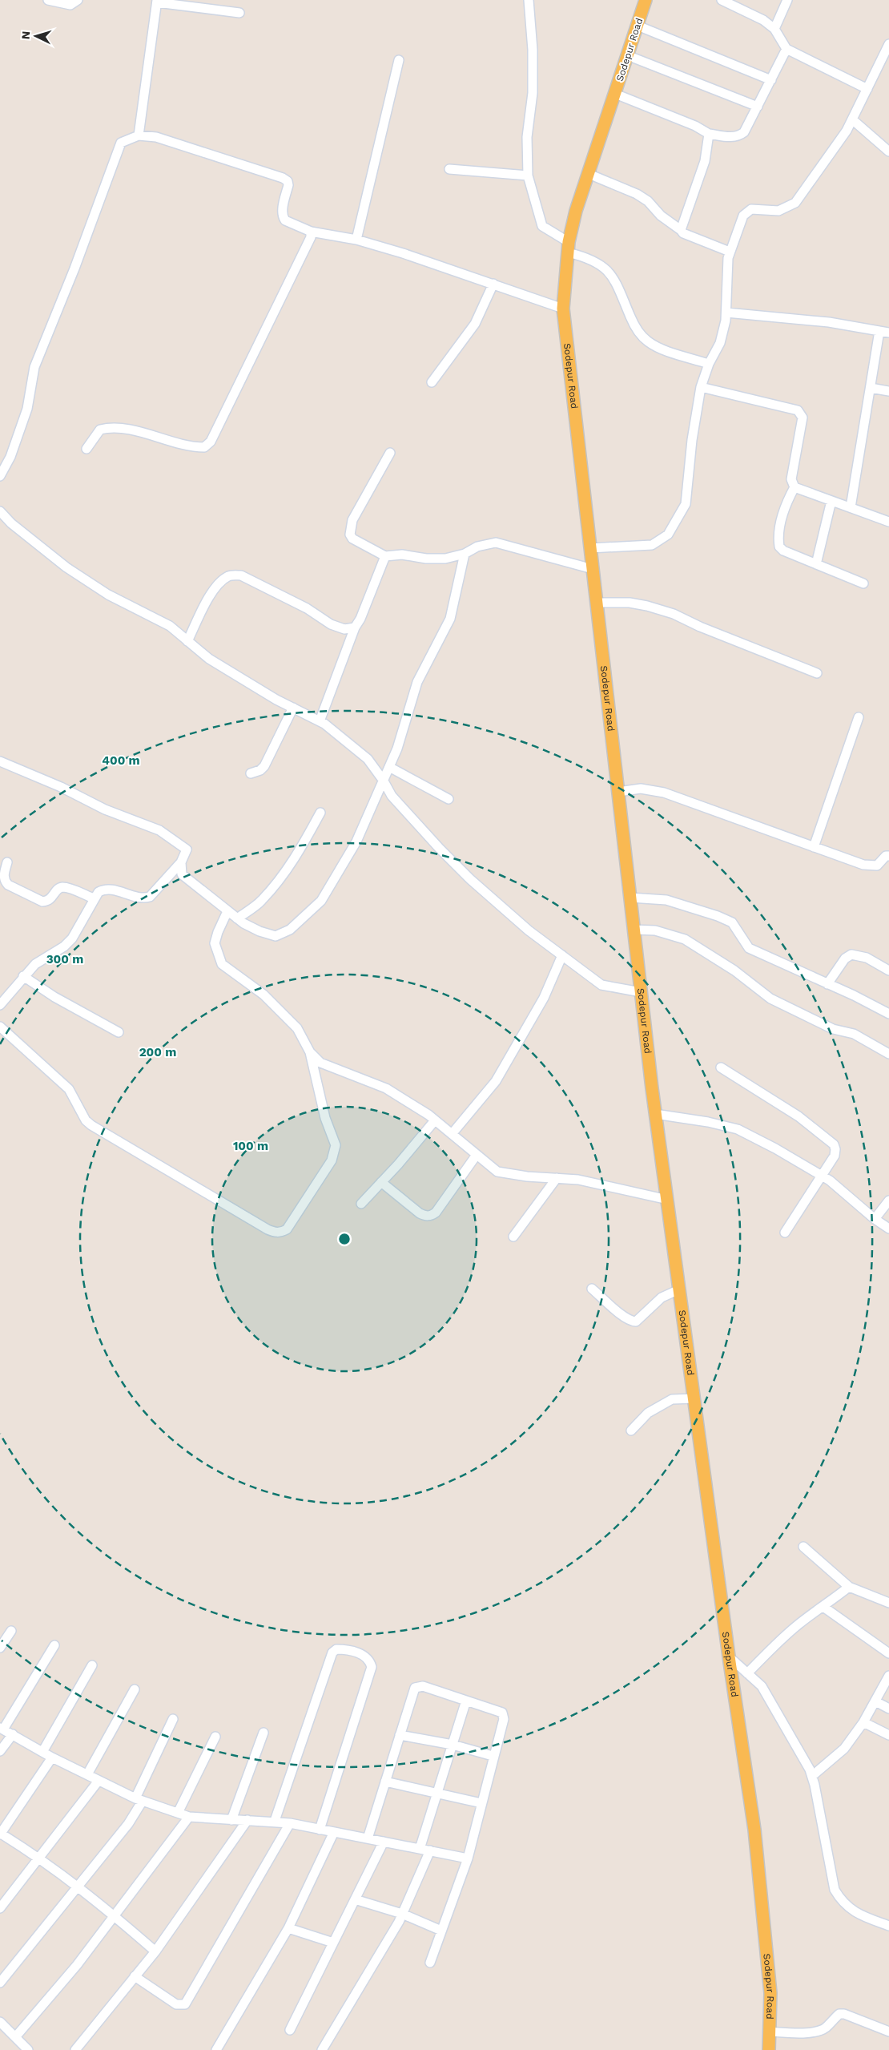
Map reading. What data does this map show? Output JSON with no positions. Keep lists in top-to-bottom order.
{
  "streets": {
    "main road": ["Sodepur Road"]
  },
  "north": "left",
  "rings": [
    "400 m",
    "300 m",
    "200 m",
    "100 m"
  ]
}
